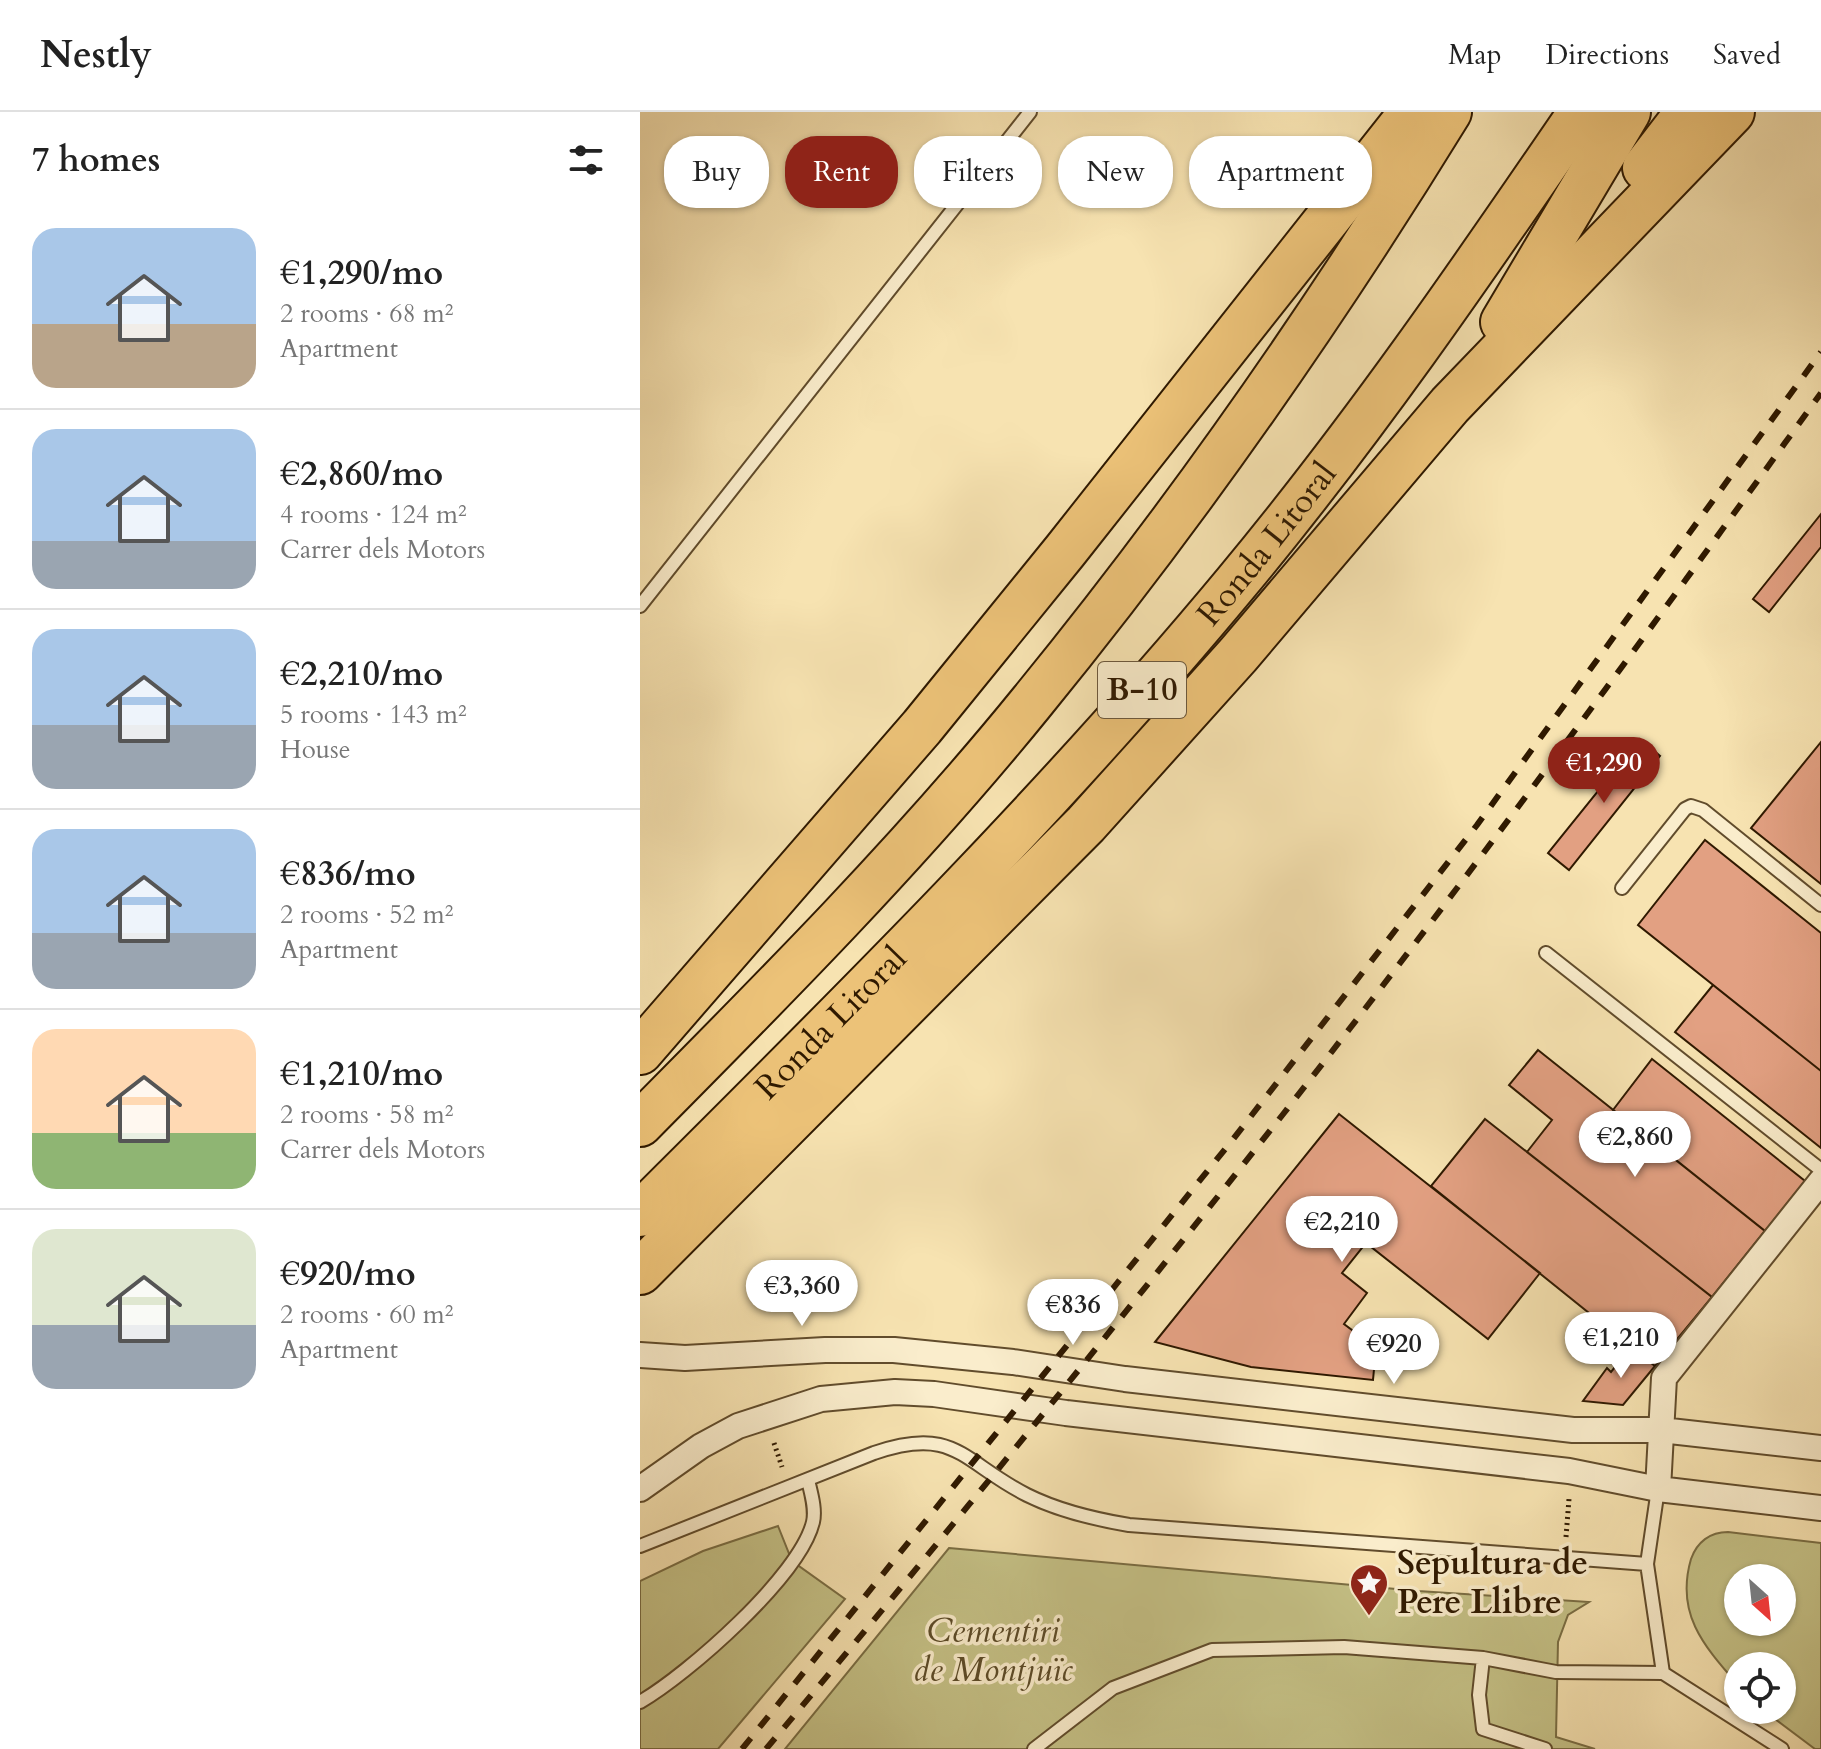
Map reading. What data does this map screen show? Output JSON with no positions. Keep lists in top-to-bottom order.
{
  "streets": {
    "highway": ["Ronda Litoral", "B-10"]
  },
  "parks": ["Cementiri de Montjuïc"],
  "places": {
    "place": ["Sepultura de Pere Llibre"]
  },
  "north": "bottom right",
  "page": {
    "header": "Nestly",
    "nav": ["Map", "Directions", "Saved"],
    "heading": "7 homes",
    "chip": [
      "Buy",
      "Rent",
      "Filters",
      "New",
      "Apartment"
    ],
    "list": [
      {
        "name": "€1,290/mo",
        "note": "2 rooms · 68 m² · Apartment"
      },
      {
        "name": "€2,860/mo",
        "note": "4 rooms · 124 m² · Carrer dels Motors"
      },
      {
        "name": "€2,210/mo",
        "note": "5 rooms · 143 m² · House"
      },
      {
        "name": "€836/mo",
        "note": "2 rooms · 52 m² · Apartment"
      },
      {
        "name": "€1,210/mo",
        "note": "2 rooms · 58 m² · Carrer dels Motors"
      },
      {
        "name": "€920/mo",
        "note": "2 rooms · 60 m² · Apartment"
      }
    ],
    "price": [
      "€1,290",
      "€2,860",
      "€2,210",
      "€3,360",
      "€836",
      "€1,210",
      "€920"
    ]
  }
}
